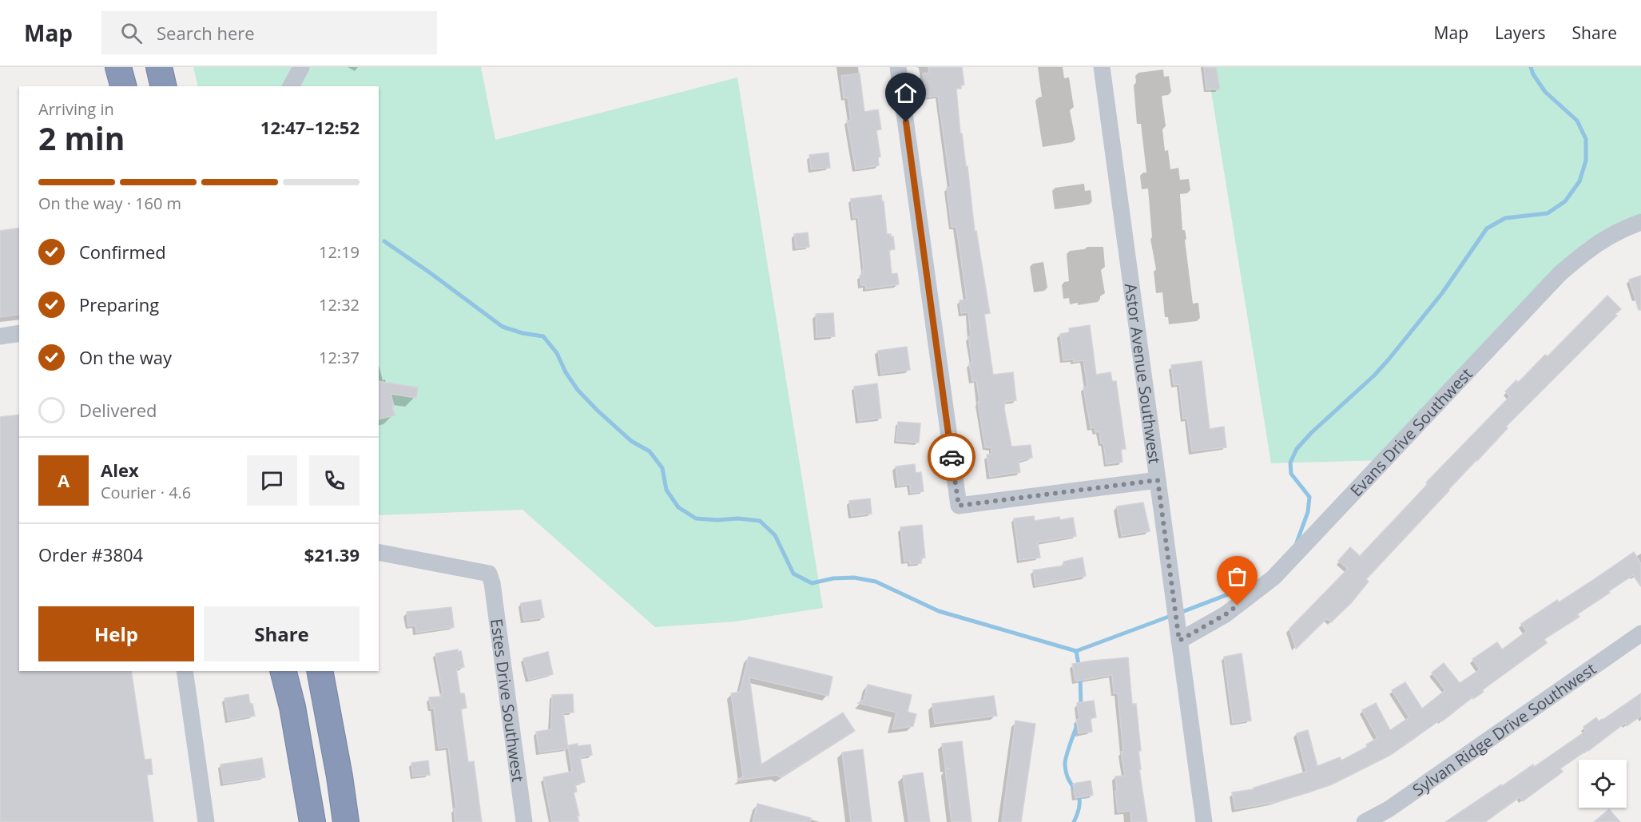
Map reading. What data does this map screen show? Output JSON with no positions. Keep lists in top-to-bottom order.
{
  "streets": {
    "street": [
      "Astor Avenue Southwest",
      "Evans Drive Southwest",
      "Estes Drive Southwest",
      "Sylvan Ridge Drive Southwest"
    ]
  },
  "crossings": [
    ["Astor Avenue Southwest", "Evans Drive Southwest"]
  ],
  "page": {
    "header": "Map",
    "search": "Search here",
    "nav": ["Map", "Layers", "Share"],
    "heading": ["2 min", "Arriving in", "12:47–12:52"],
    "panel": [
      "Alex",
      "Courier · 4.6",
      "Order #3804",
      "$21.39"
    ],
    "bar": "On the way · 160 m",
    "list": [
      ["Confirmed", "12:19"],
      ["Preparing", "12:32"],
      ["On the way", "12:37"],
      "Delivered"
    ],
    "round": "A",
    "buttons": ["Help", "Share"]
  }
}
